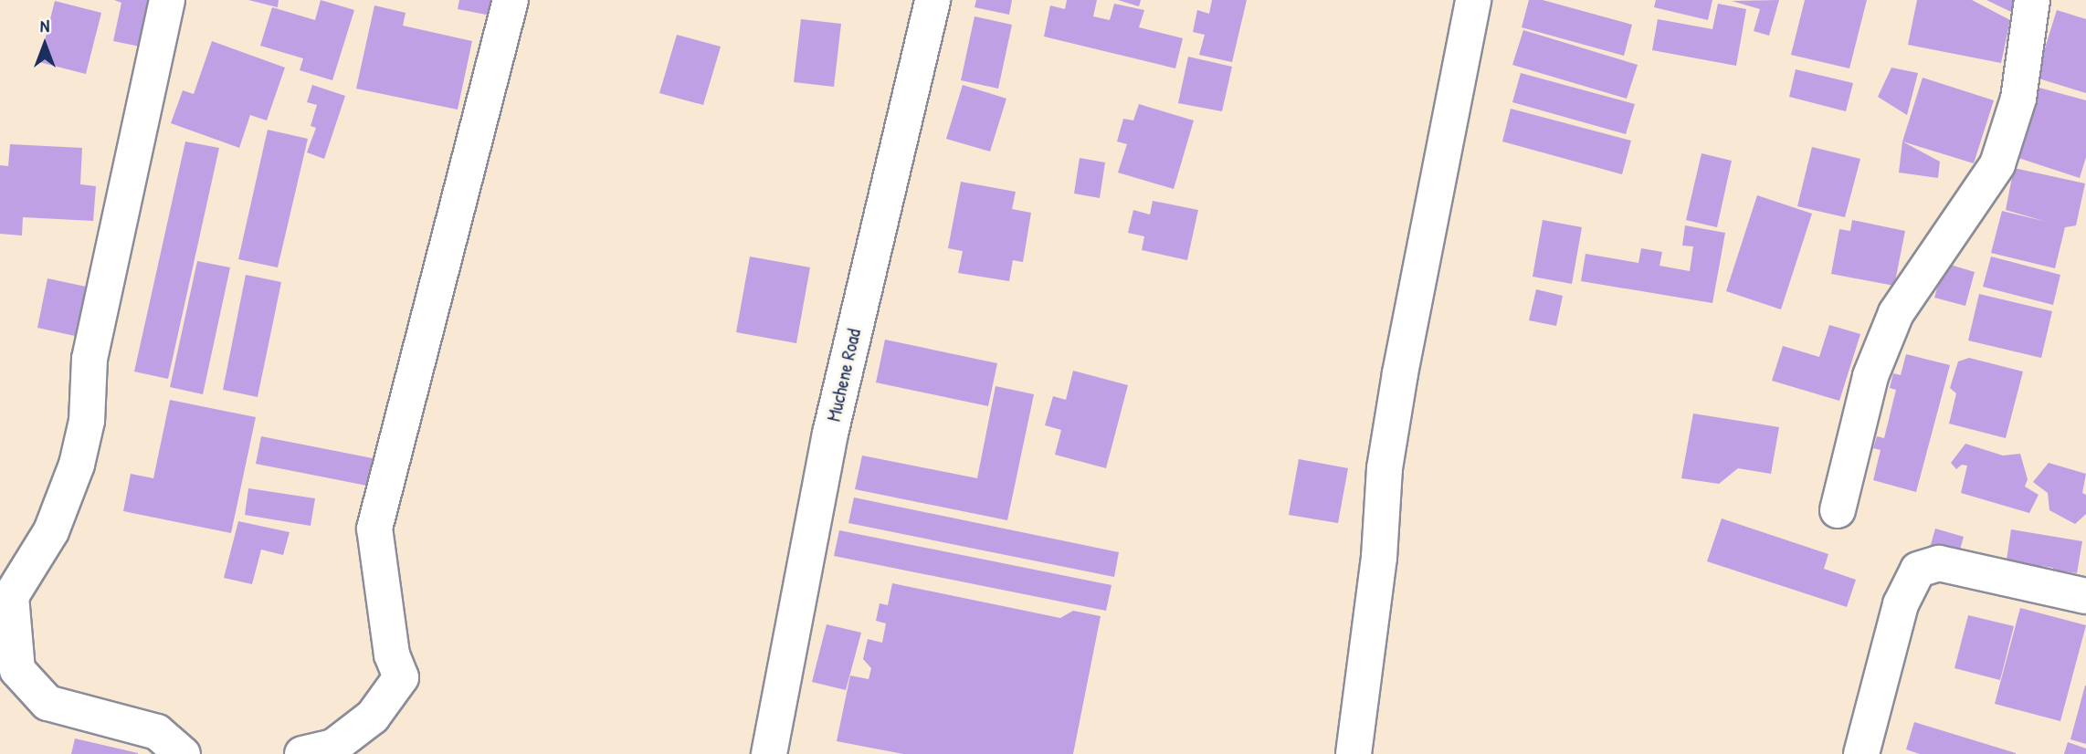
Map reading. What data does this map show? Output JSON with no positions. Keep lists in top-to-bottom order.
{
  "streets": {
    "street": ["Muchene Road"]
  },
  "north": "top"
}
